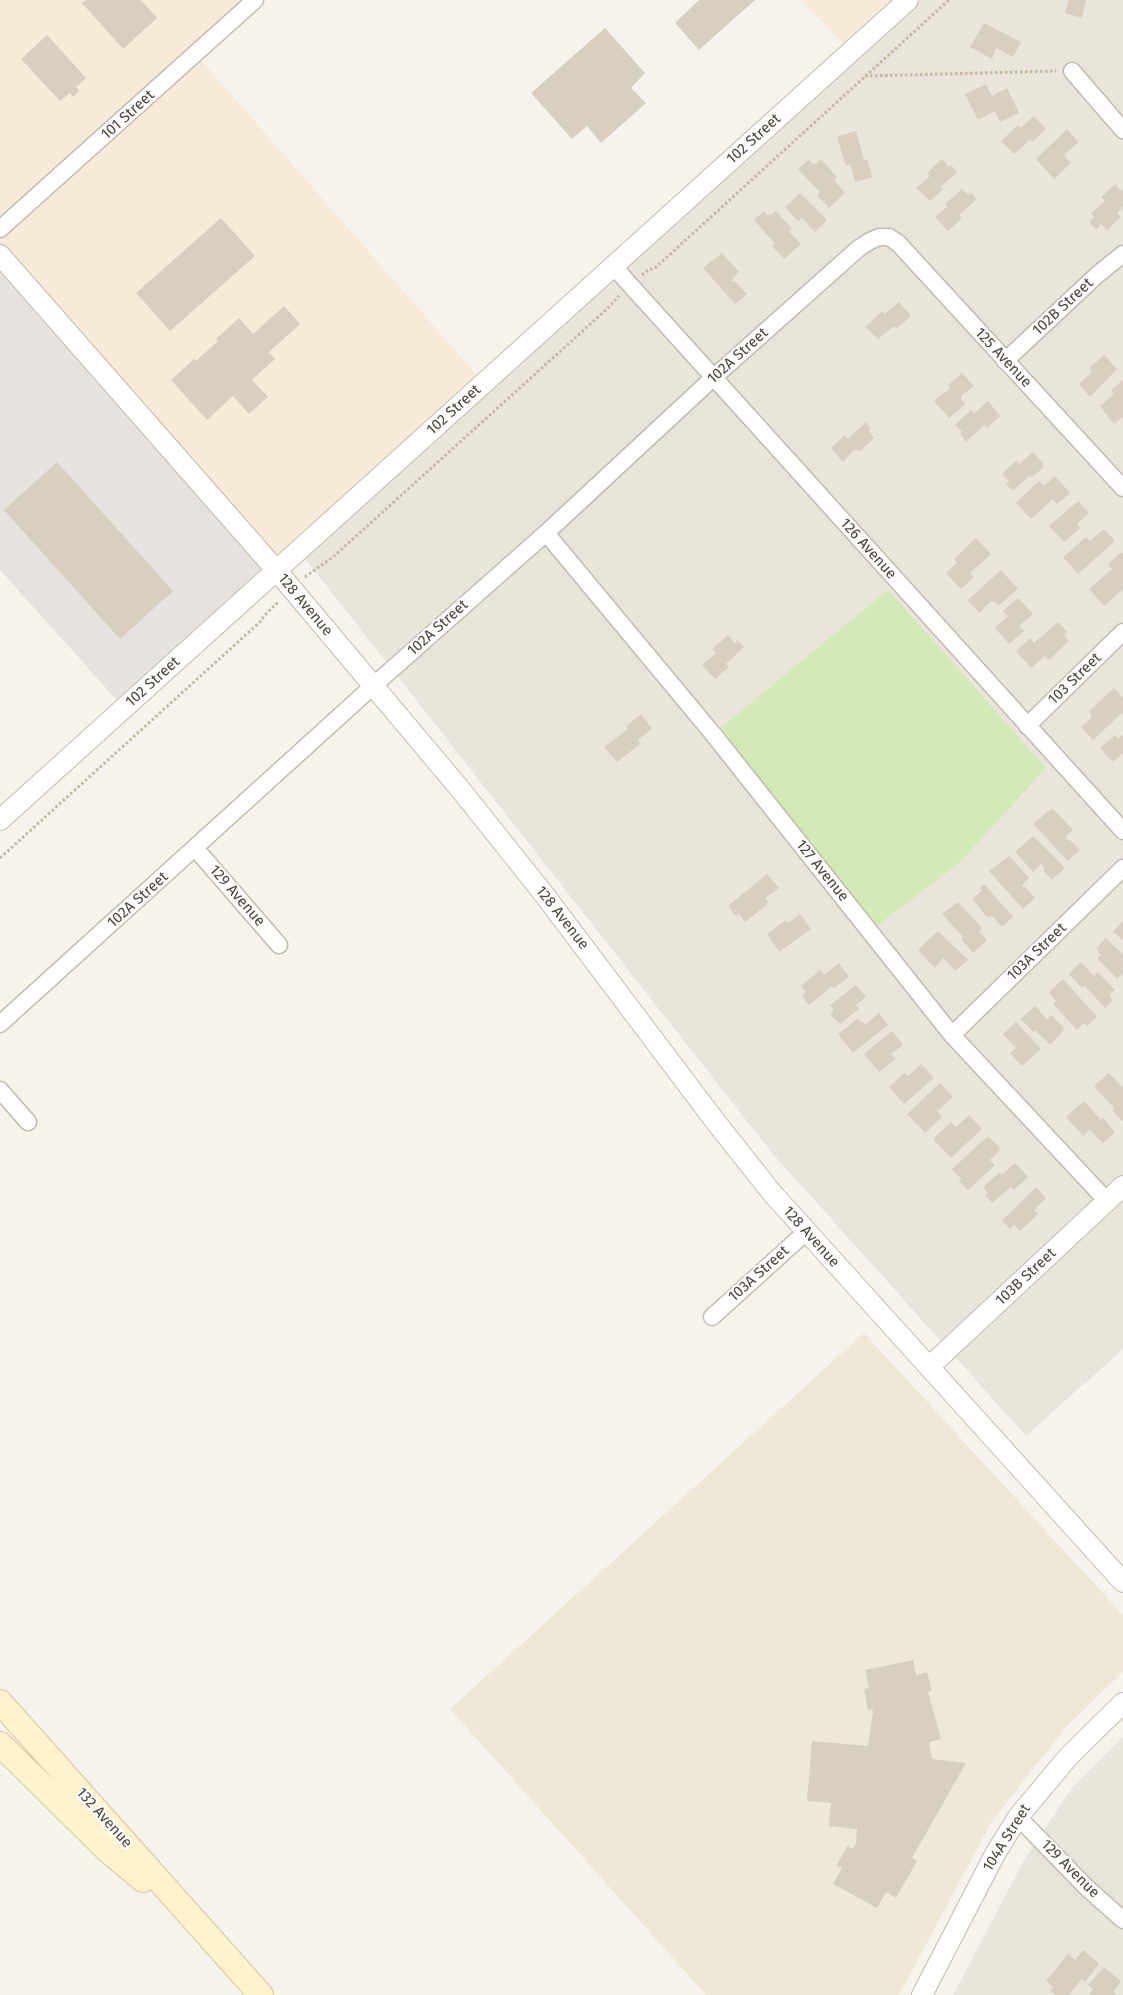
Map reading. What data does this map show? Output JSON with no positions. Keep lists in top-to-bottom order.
{
  "streets": {
    "main road": ["132 Avenue"],
    "street": [
      "101 Street",
      "102 Street",
      "102B Street",
      "102A Street",
      "125 Avenue",
      "126 Avenue",
      "128 Avenue",
      "103 Street",
      "127 Avenue",
      "129 Avenue",
      "103A Street",
      "103B Street",
      "104A Street"
    ]
  },
  "crossings": [
    ["102 Street", "126 Avenue"],
    ["102 Street", "128 Avenue"],
    ["102B Street", "125 Avenue"],
    ["102A Street", "125 Avenue"],
    ["102A Street", "126 Avenue"],
    ["102A Street", "128 Avenue"],
    ["102A Street", "127 Avenue"],
    ["102A Street", "129 Avenue"],
    ["126 Avenue", "103 Street"],
    ["128 Avenue", "103A Street"],
    ["128 Avenue", "103B Street"],
    ["127 Avenue", "103A Street"],
    ["127 Avenue", "103B Street"],
    ["129 Avenue", "104A Street"]
  ]
}
